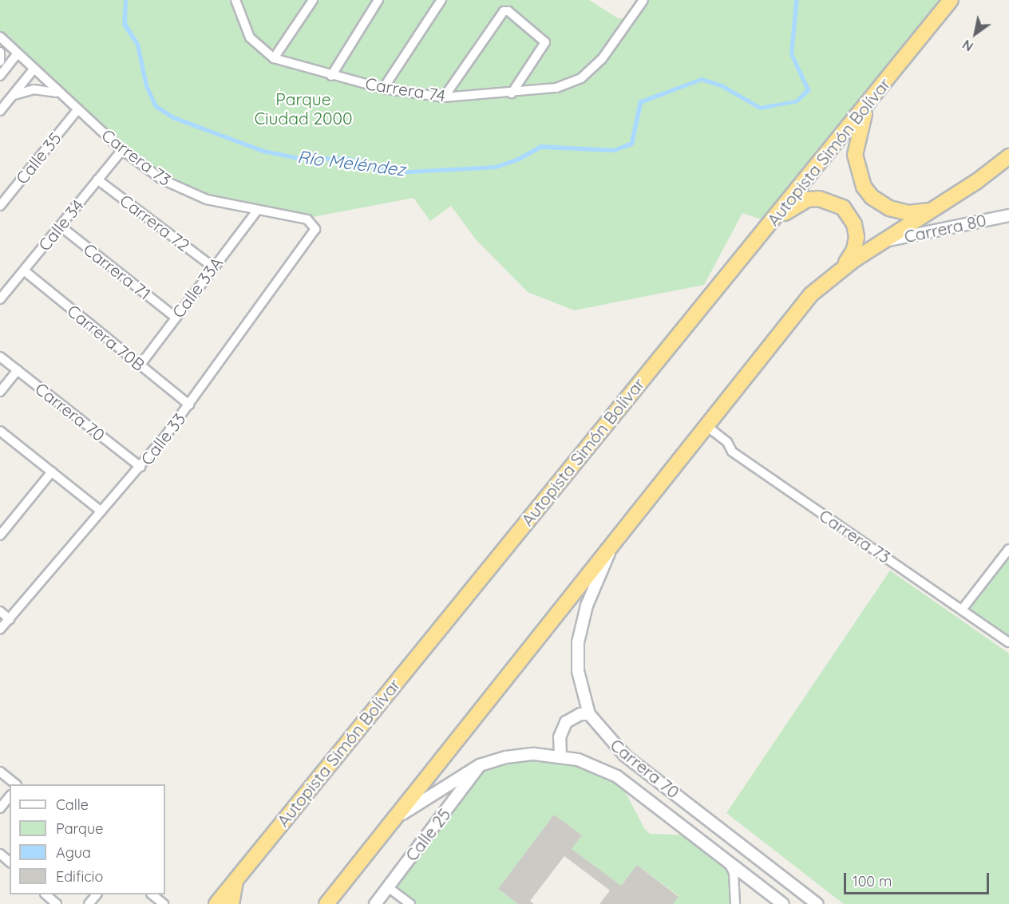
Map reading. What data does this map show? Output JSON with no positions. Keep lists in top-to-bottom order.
{
  "streets": {
    "highway": ["Autopista Simón Bolívar"],
    "street": [
      "Carrera 74",
      "Carrera 73",
      "Calle 35",
      "Carrera 72",
      "Calle 34",
      "Carrera 80",
      "Carrera 71",
      "Calle 33A",
      "Carrera 70B",
      "Carrera 70",
      "Calle 33",
      "Calle 25"
    ]
  },
  "crossings": [
    ["Carrera 73", "Calle 35"],
    ["Carrera 73", "Calle 34"],
    ["Carrera 73", "Calle 33A"],
    ["Carrera 73", "Calle 33"],
    ["Carrera 72", "Calle 34"],
    ["Carrera 72", "Calle 33A"],
    ["Calle 34", "Carrera 71"],
    ["Calle 34", "Carrera 70B"],
    ["Carrera 71", "Calle 33A"],
    ["Calle 33A", "Carrera 70B"],
    ["Carrera 70B", "Calle 33"],
    ["Carrera 70", "Calle 33"],
    ["Carrera 70", "Calle 25"]
  ],
  "water": ["Río Meléndez"],
  "parks": ["Parque Ciudad 2000"],
  "legend": [
    "Calle",
    "Parque",
    "Agua",
    "Edificio"
  ],
  "scale_bar": "100 m",
  "north": "bottom left"
}
